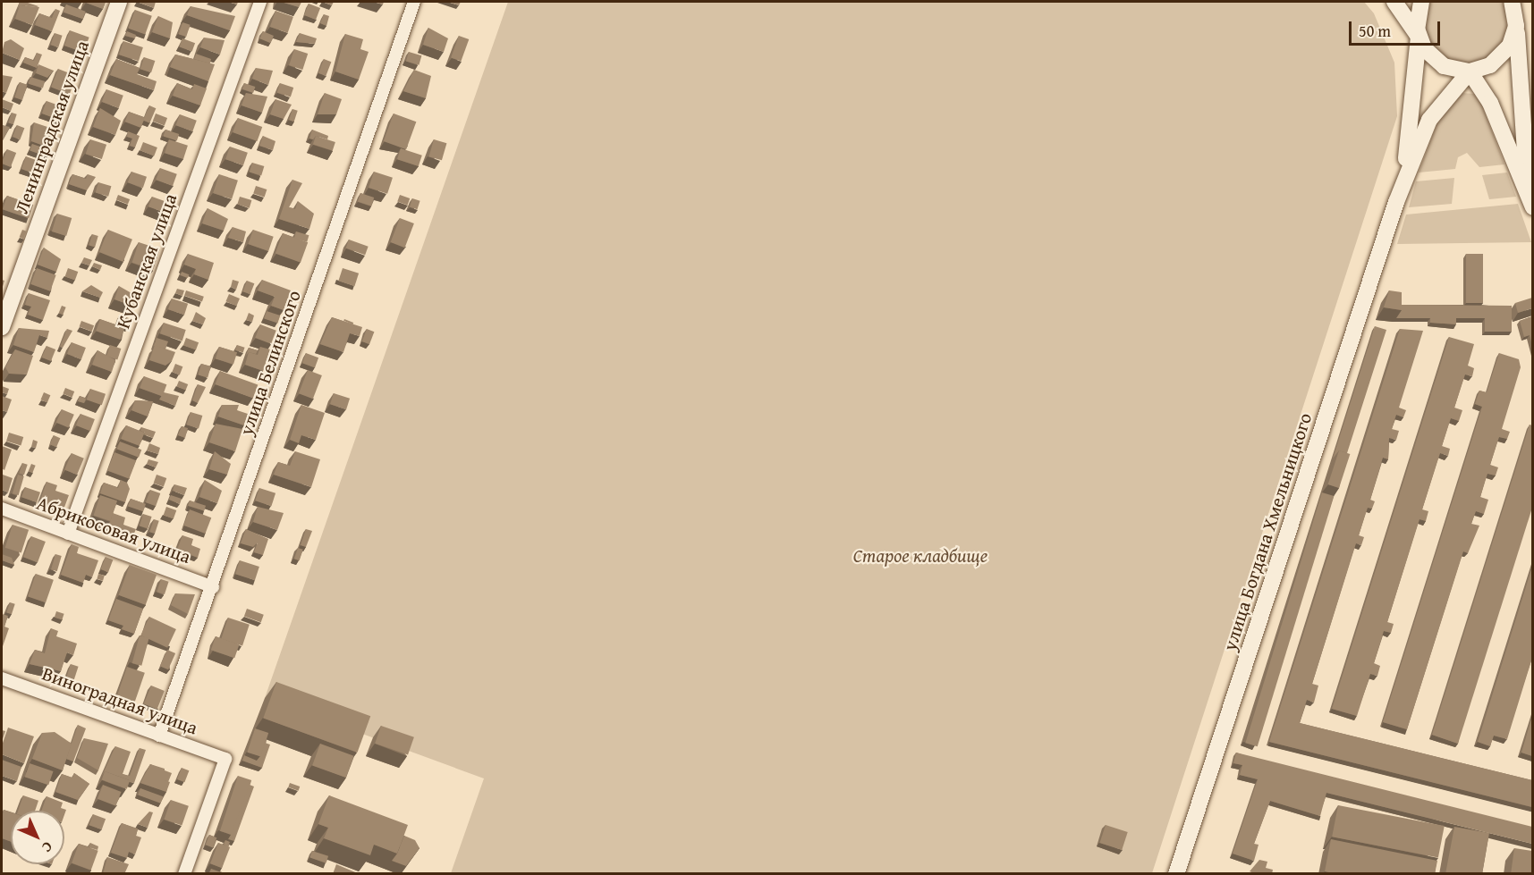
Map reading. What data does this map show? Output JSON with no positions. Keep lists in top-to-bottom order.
{
  "streets": {
    "main road": ["Ленинградская улица", "улица Богдана Хмельницкого"],
    "street": [
      "Кубанская улица",
      "улица Белинского",
      "Абрикосовая улица",
      "Виноградная улица"
    ]
  },
  "crossings": [
    ["Кубанская улица", "Абрикосовая улица"],
    ["улица Белинского", "Абрикосовая улица"],
    ["улица Белинского", "Виноградная улица"]
  ],
  "parks": ["Старое кладбище"],
  "scale_bar": "50 m",
  "north": "bottom right"
}
